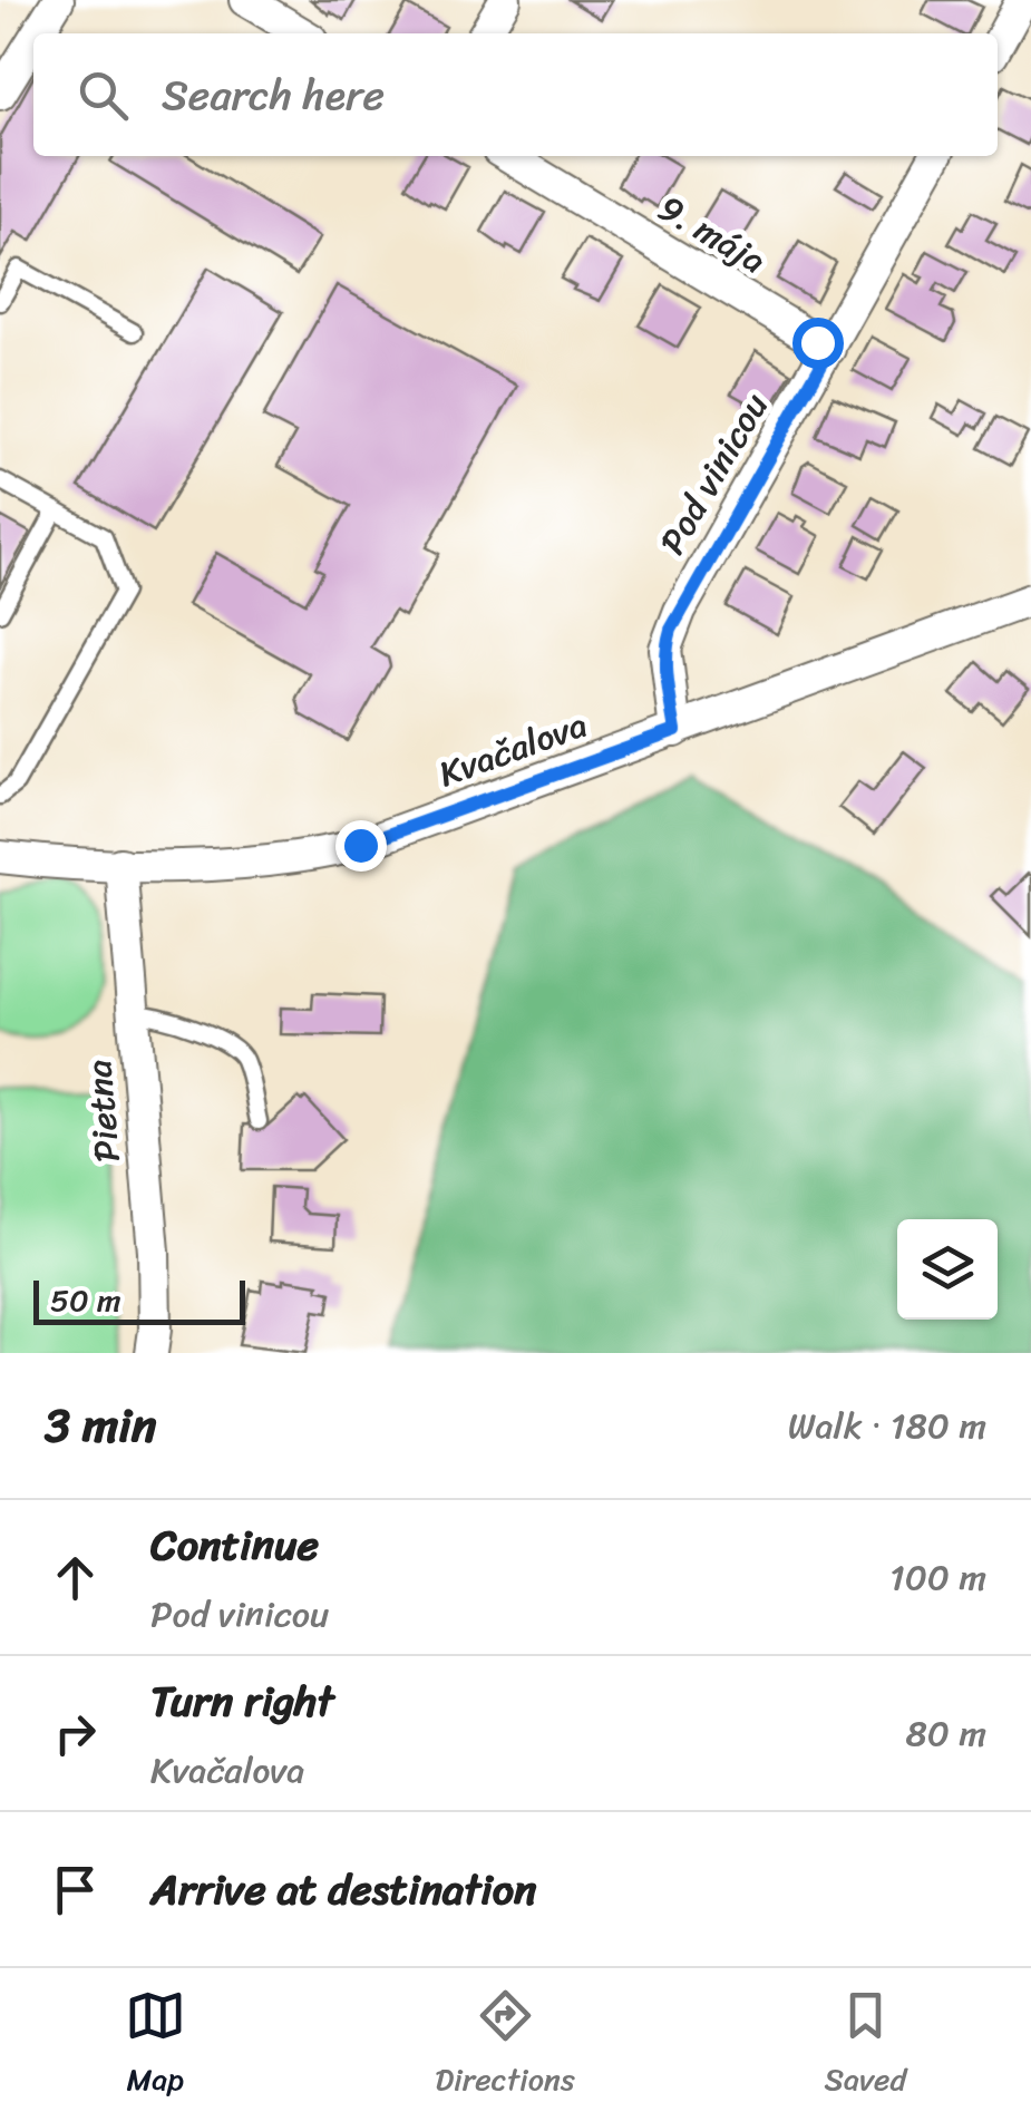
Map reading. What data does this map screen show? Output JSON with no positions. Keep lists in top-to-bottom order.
{
  "streets": {
    "street": [
      "9. mája",
      "Pod vinicou",
      "Kvačalova",
      "Pietna"
    ]
  },
  "crossings": [
    ["9. mája", "Pod vinicou"],
    ["Pod vinicou", "Kvačalova"],
    ["Kvačalova", "Pietna"]
  ],
  "scale_bar": "50 m",
  "page": {
    "search": "Search here",
    "scale": "50 m",
    "heading": ["3 min", "Walk · 180 m"],
    "list": [
      ["Continue", "Pod vinicou", "100 m"],
      ["Turn right", "Kvačalova", "80 m"],
      "Arrive at destination"
    ],
    "nav": ["Map", "Directions", "Saved"]
  }
}
